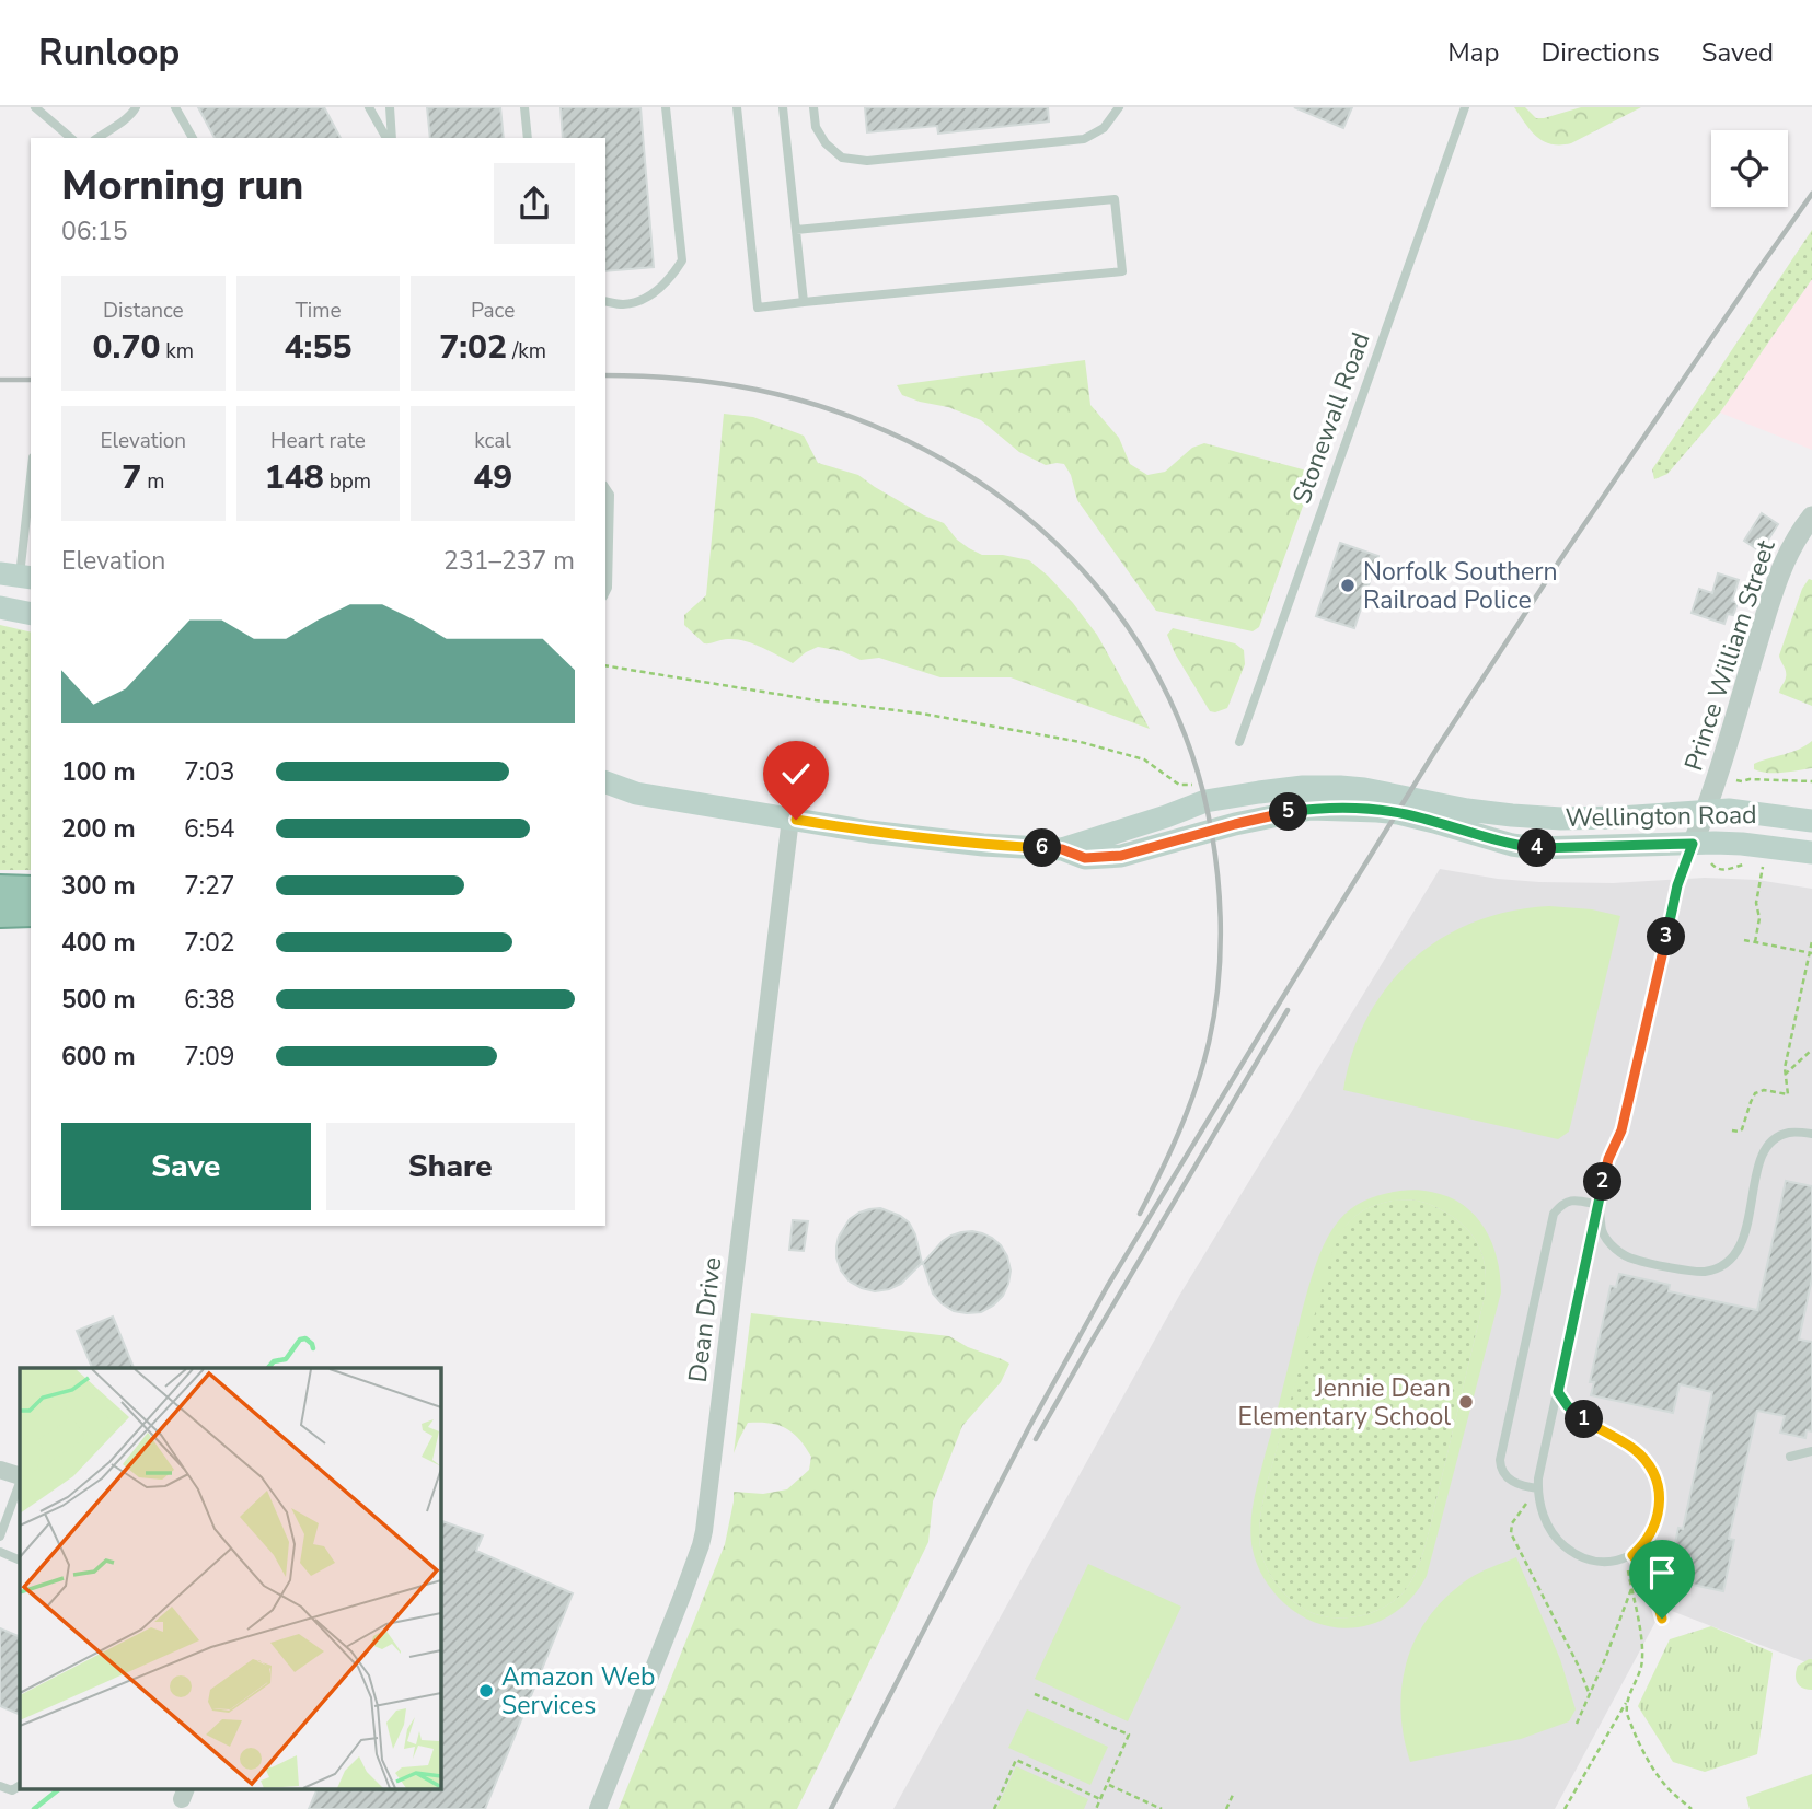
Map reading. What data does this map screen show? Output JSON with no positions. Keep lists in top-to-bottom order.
{
  "streets": {
    "main road": ["Wellington Road"],
    "street": ["Prince William Street", "Dean Drive"],
    "lane": ["Stonewall Road"]
  },
  "crossings": [
    ["Prince William Street", "Wellington Road"],
    ["Wellington Road", "Dean Drive"]
  ],
  "places": ["Norfolk Southern Railroad Police", "Jennie Dean Elementary School", "Amazon Web Services"],
  "page": {
    "header": "Runloop",
    "nav": ["Map", "Directions", "Saved"],
    "heading": ["Morning run", "06:15"],
    "stats": [
      ["Distance", "0.70 km"],
      ["Time", "4:55"],
      ["Pace", "7:02 /km"],
      ["Elevation", "7 m"],
      ["Heart rate", "148 bpm"],
      ["kcal", "49"]
    ],
    "chart": ["Elevation", "231–237 m"],
    "list": [
      {
        "name": "100 m",
        "note": "7:03"
      },
      {
        "name": "200 m",
        "note": "6:54"
      },
      {
        "name": "300 m",
        "note": "7:27"
      },
      {
        "name": "400 m",
        "note": "7:02"
      },
      {
        "name": "500 m",
        "note": "6:38"
      },
      {
        "name": "600 m",
        "note": "7:09"
      }
    ],
    "pins": [
      "5",
      "4",
      "6",
      "3",
      "2",
      "1"
    ],
    "buttons": ["Save", "Share"]
  }
}
